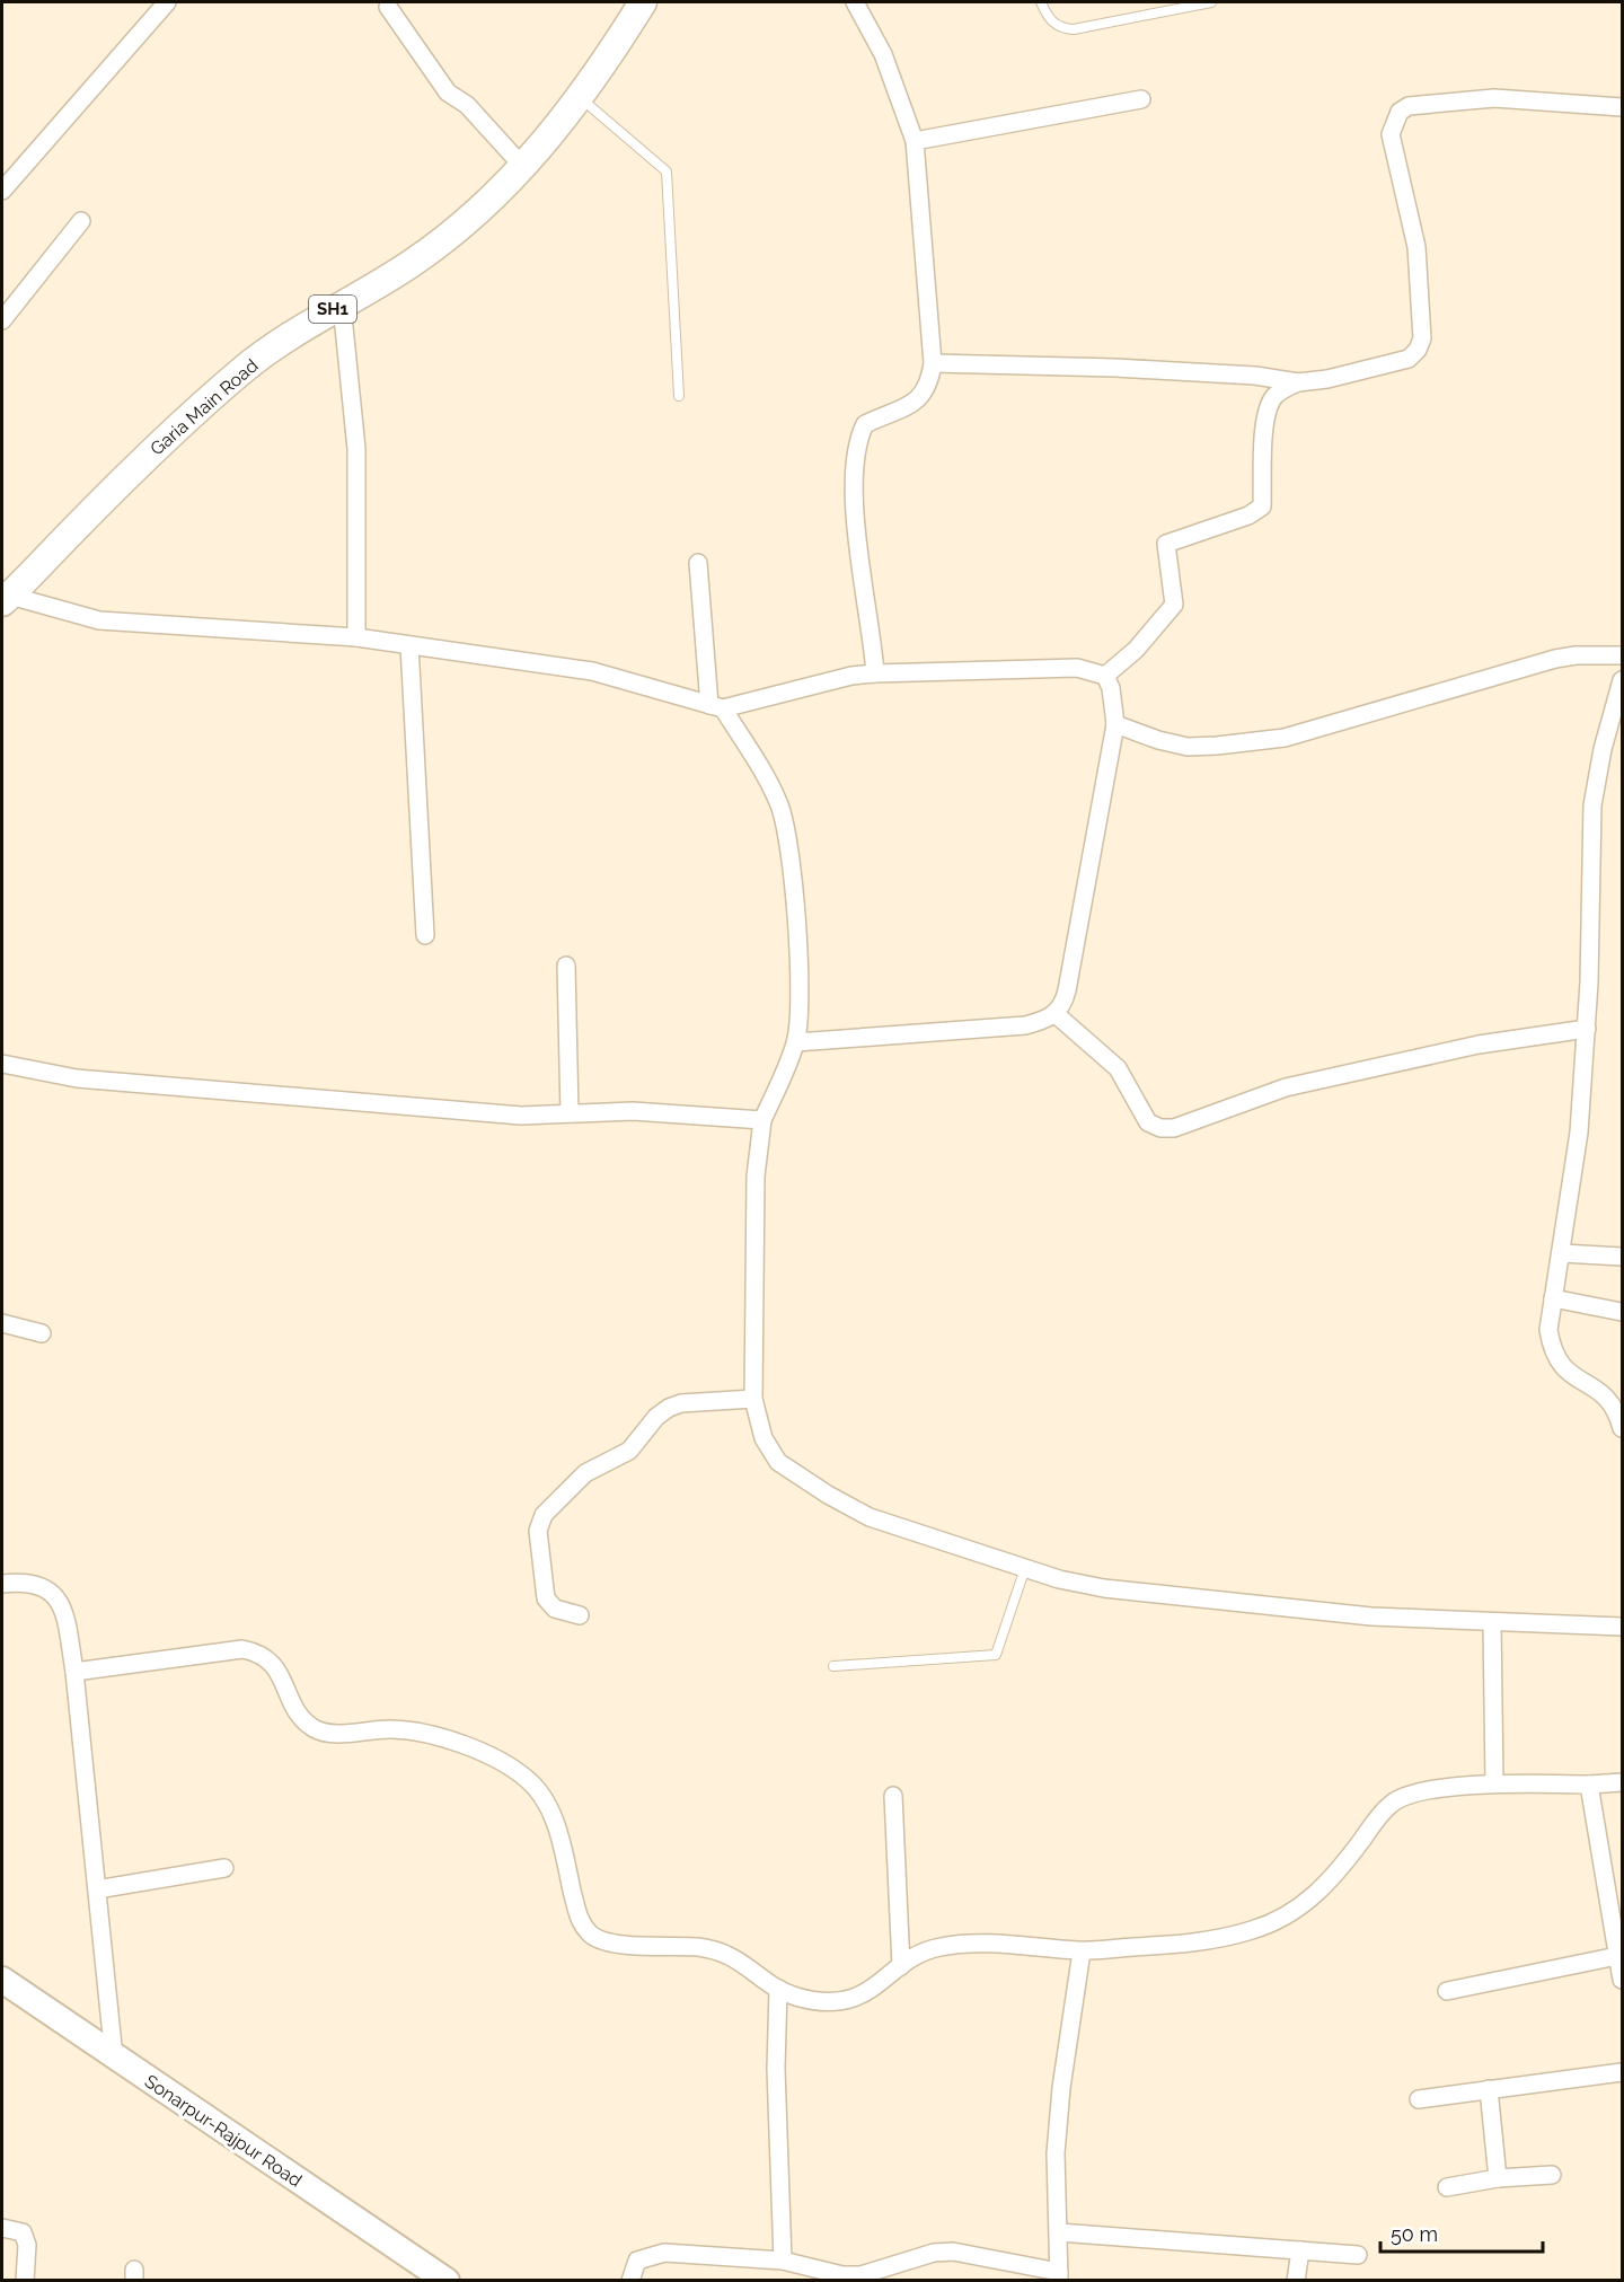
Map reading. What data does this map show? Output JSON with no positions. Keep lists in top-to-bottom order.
{
  "streets": {
    "main road": ["SH1", "Garia Main Road", "Sonarpur-Rajpur Road"]
  },
  "scale_bar": "50 m"
}
